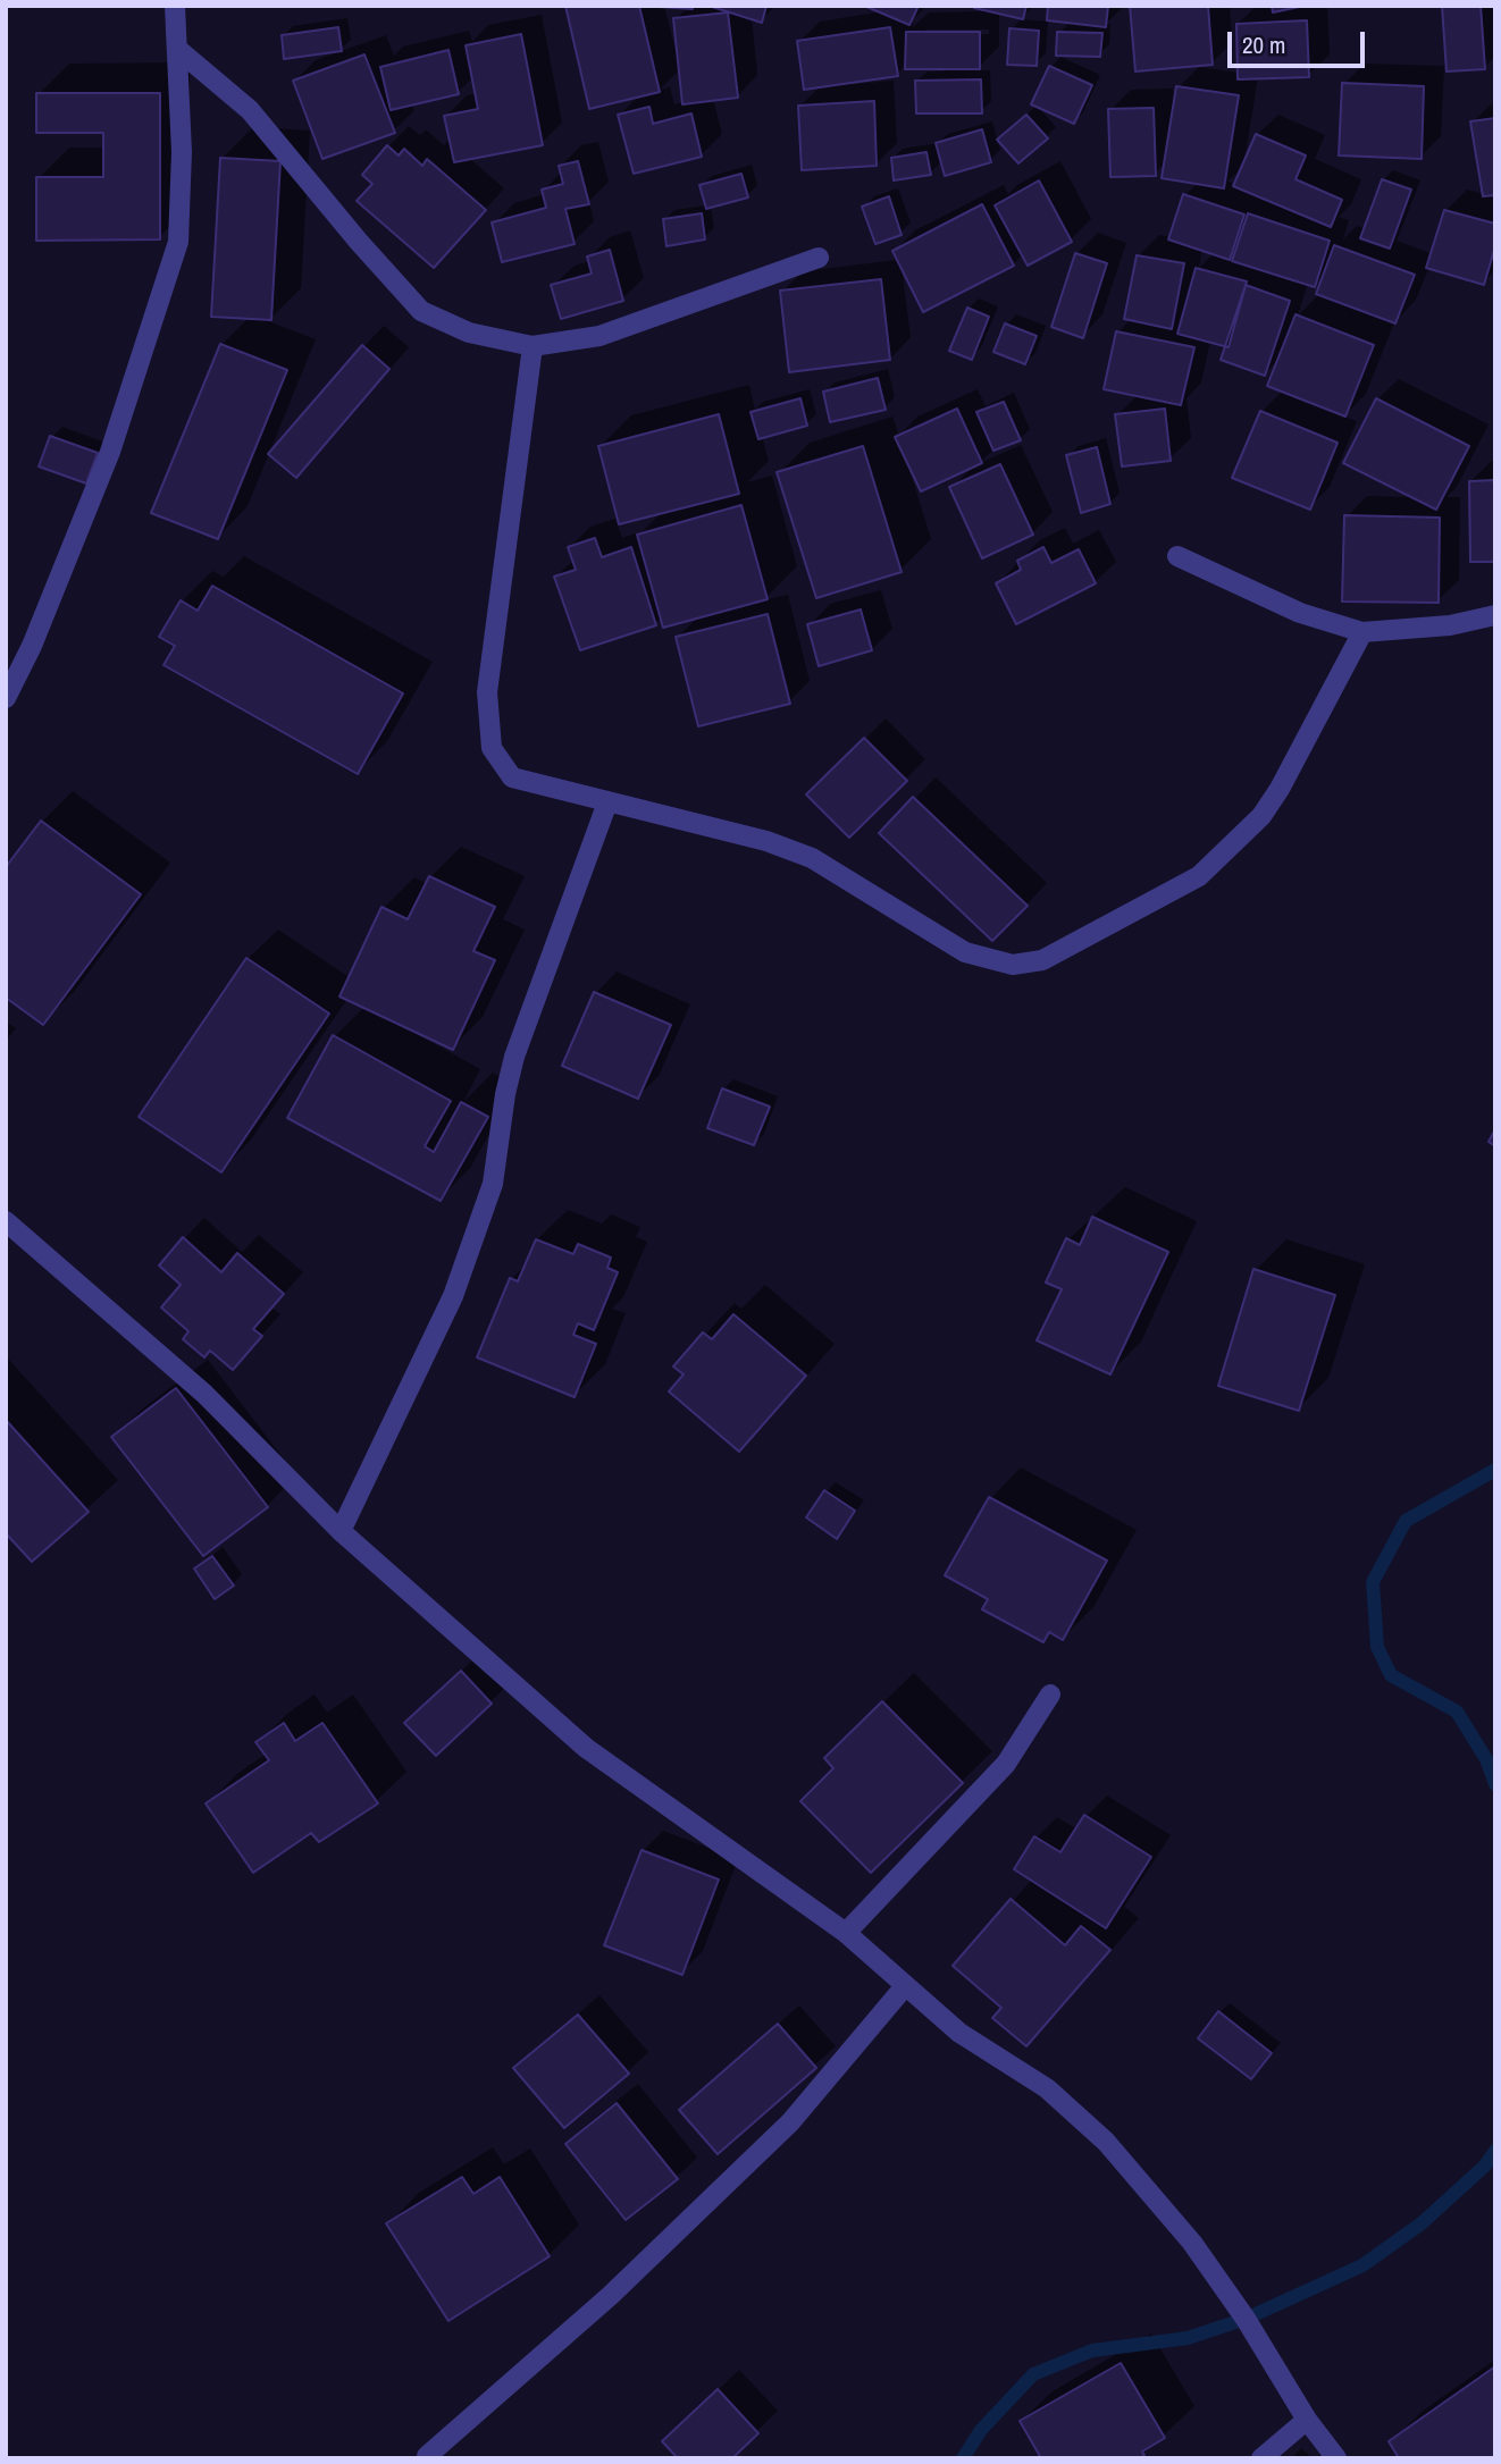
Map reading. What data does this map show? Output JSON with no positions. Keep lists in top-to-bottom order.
{
  "scale_bar": "20 m"
}
